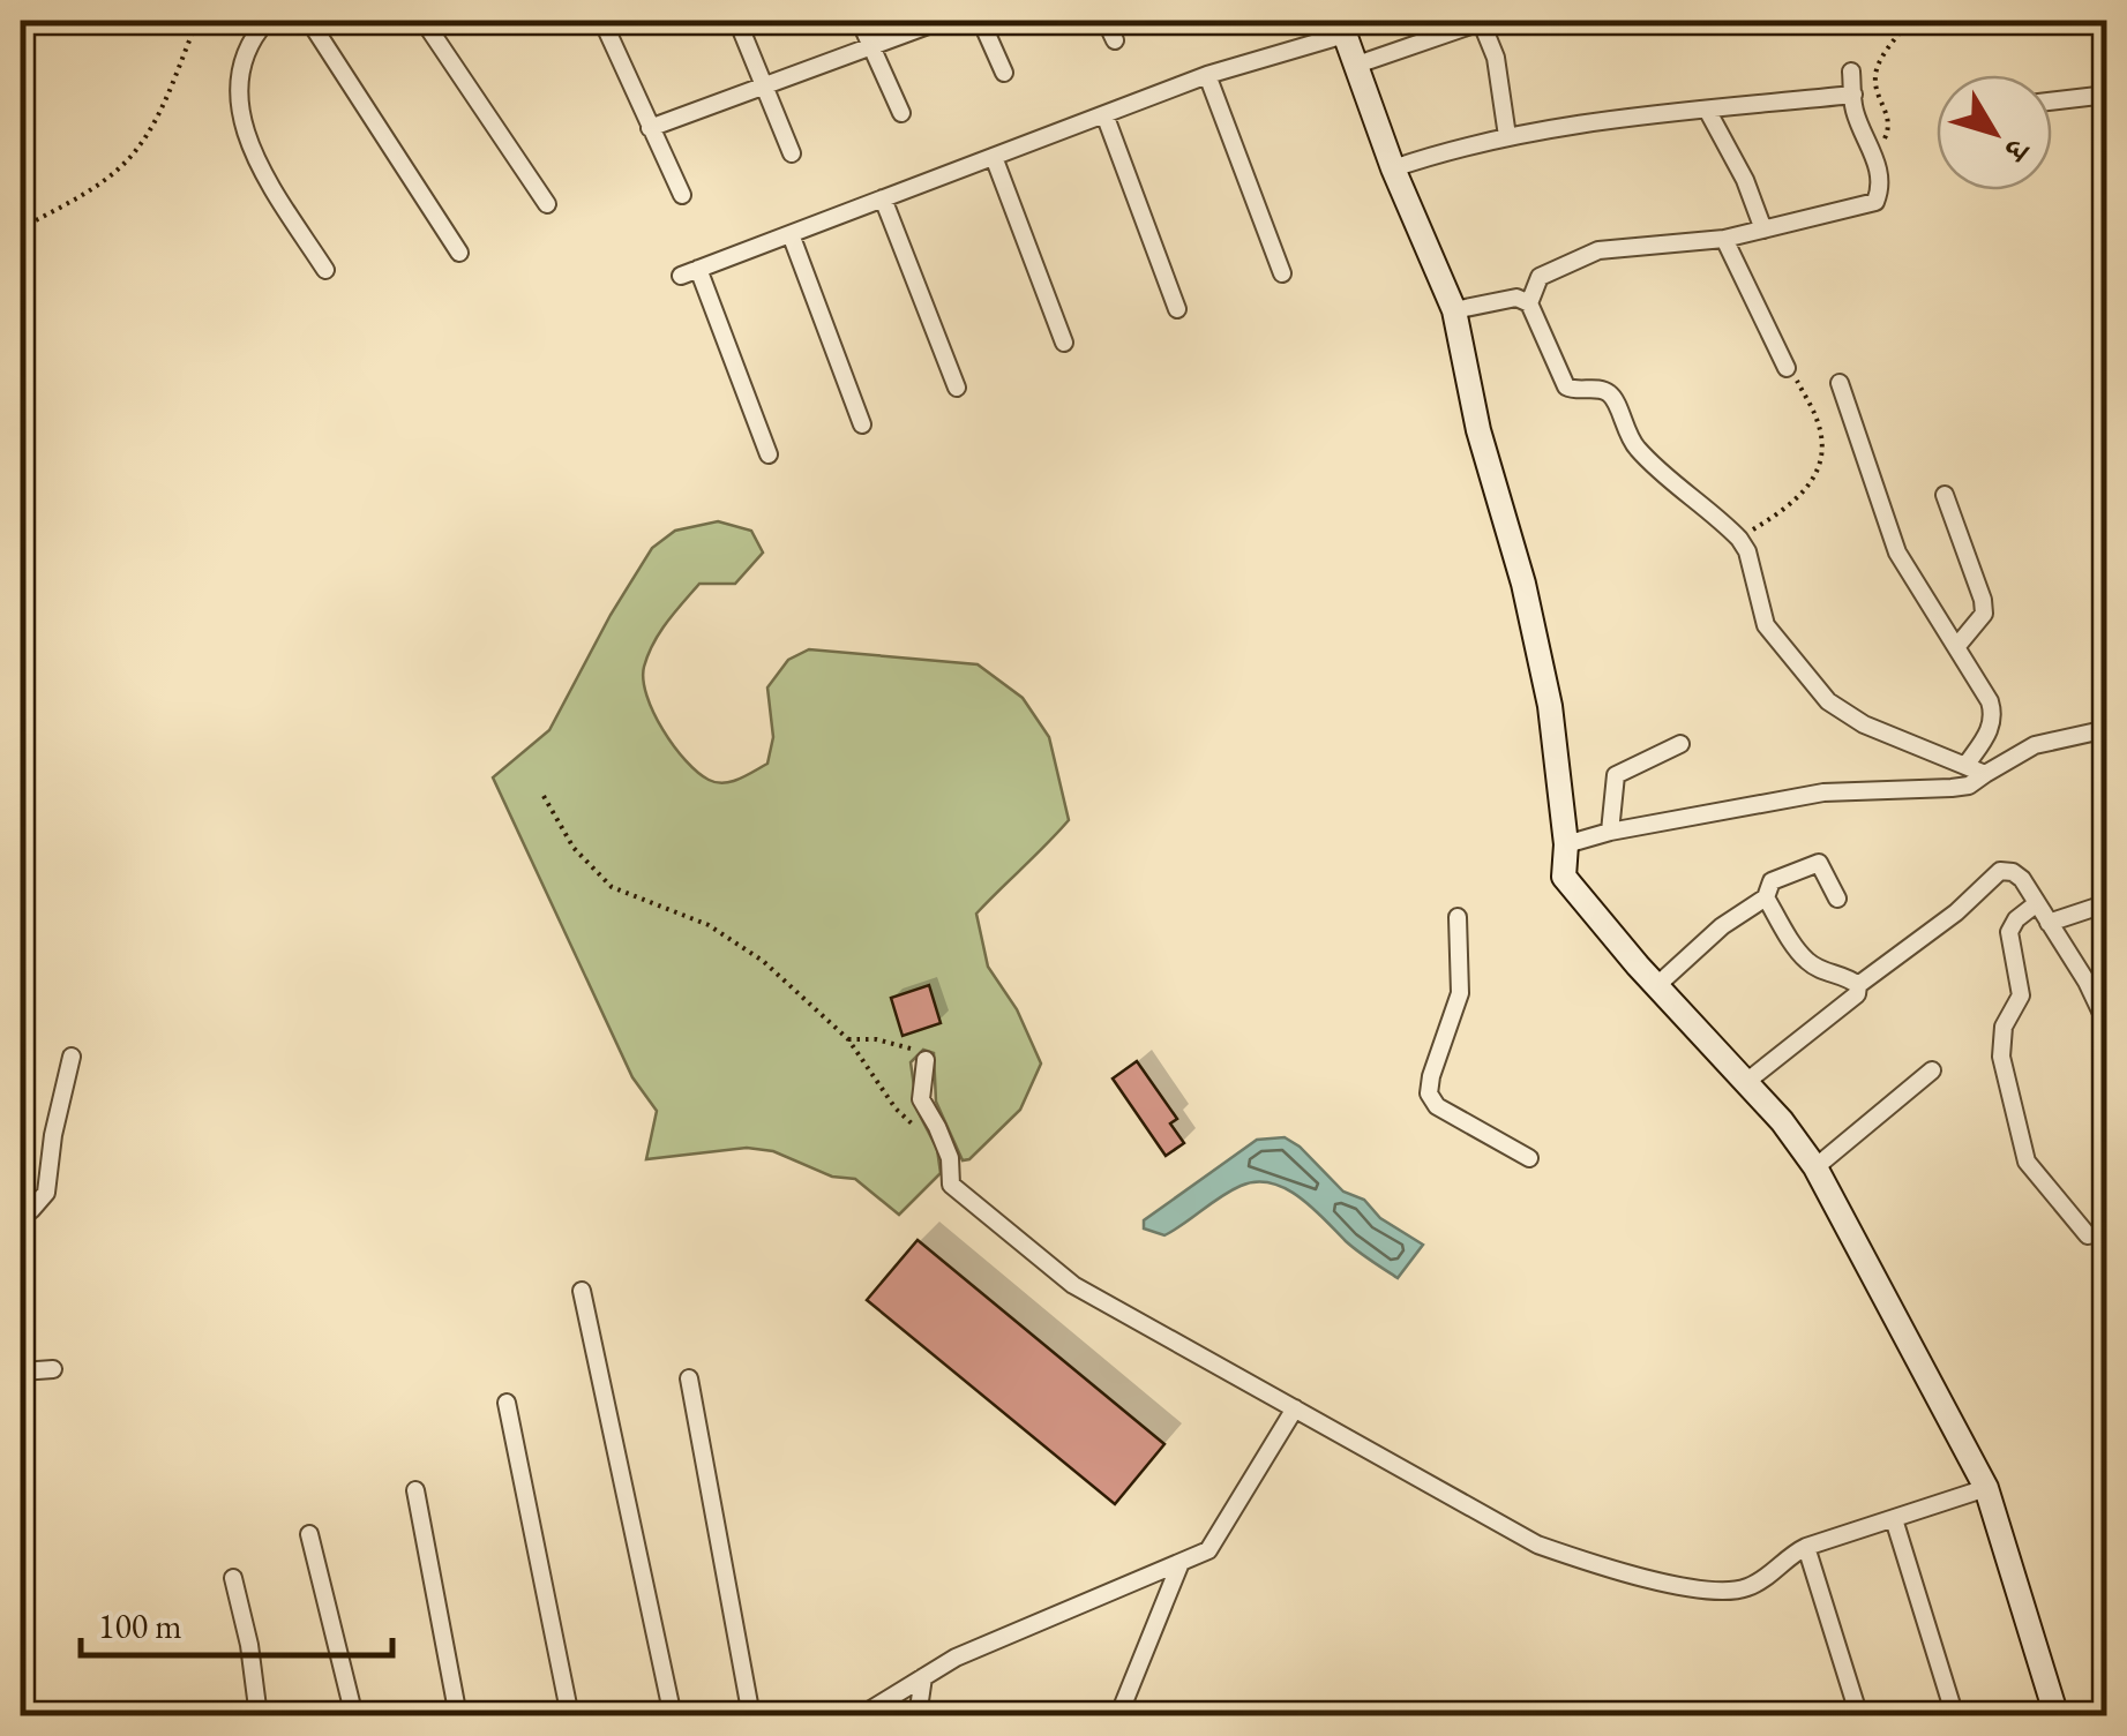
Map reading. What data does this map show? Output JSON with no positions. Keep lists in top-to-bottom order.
{
  "scale_bar": "100 m",
  "north": "bottom right"
}
